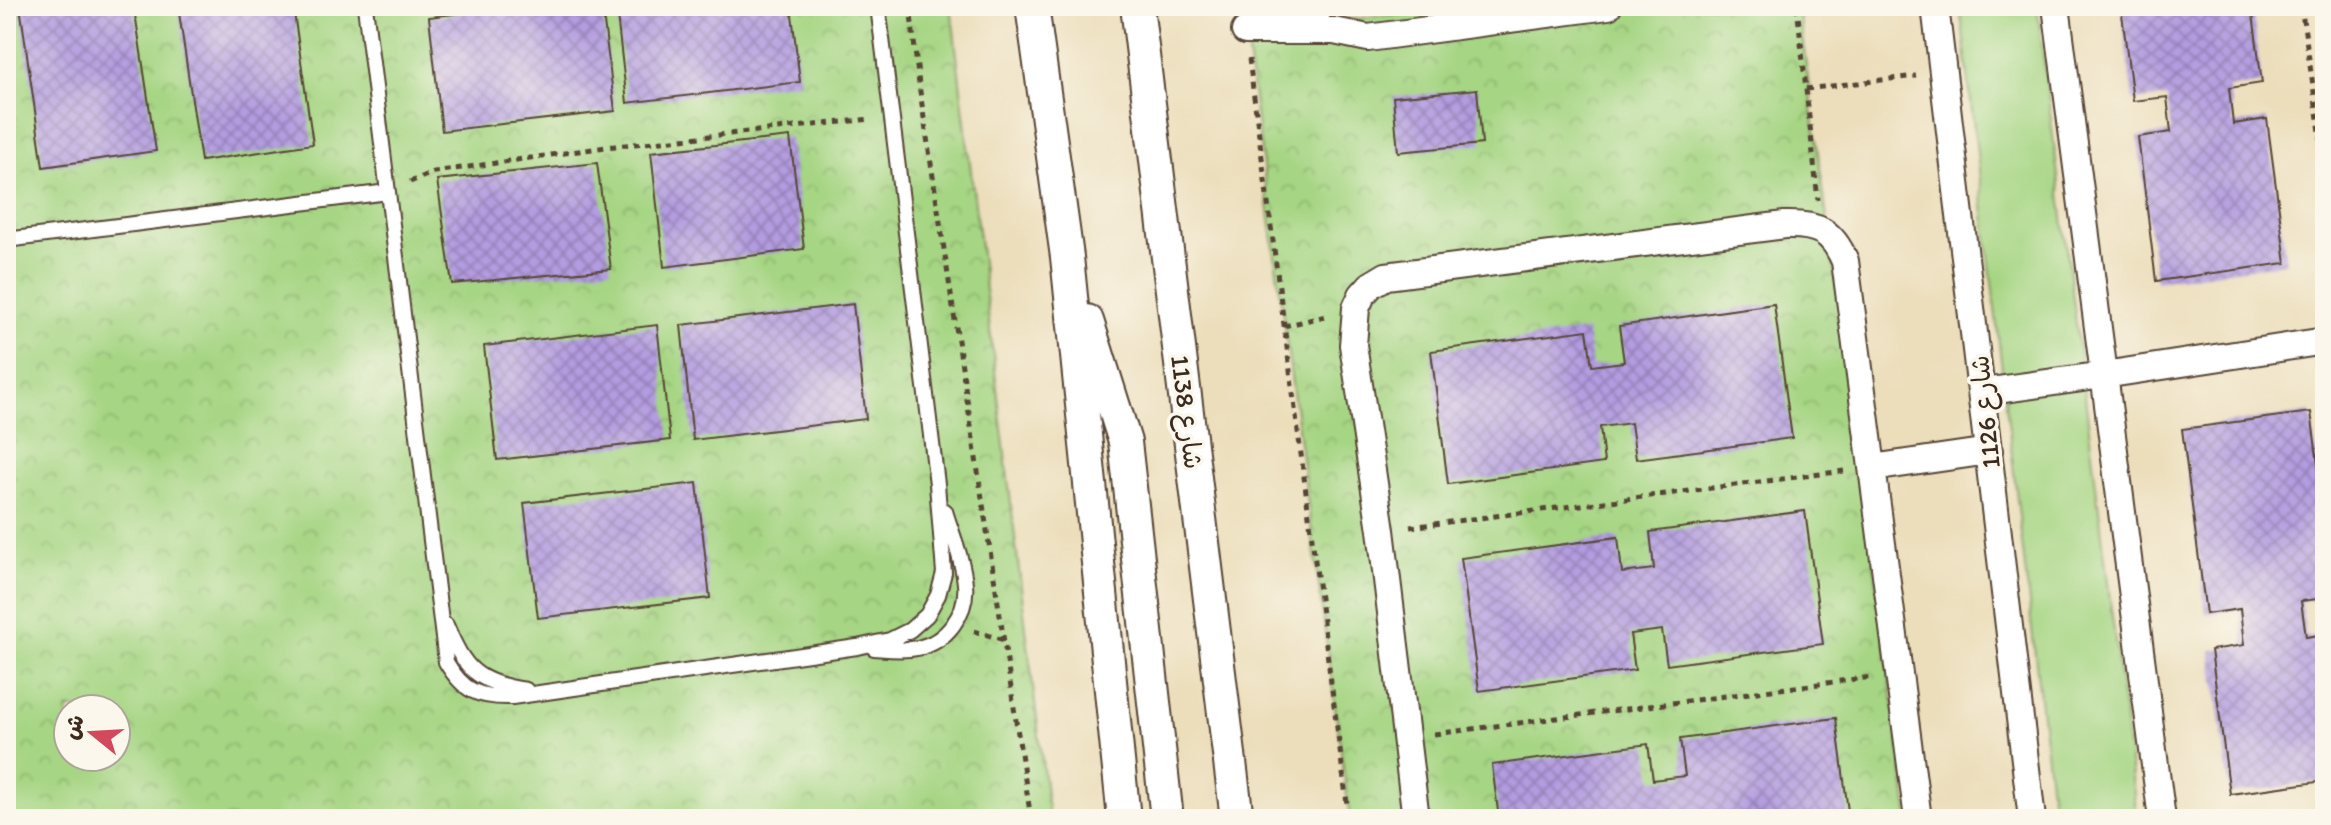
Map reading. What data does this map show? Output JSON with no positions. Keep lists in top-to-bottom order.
{
  "streets": {
    "street": ["شارع 1138", "شارع 1126"]
  },
  "north": "left"
}
